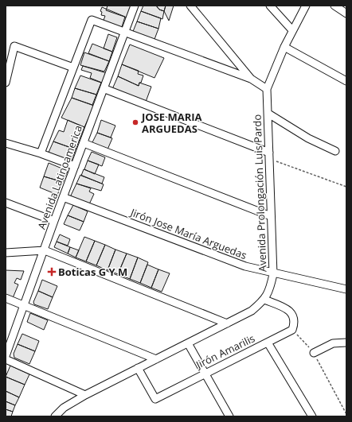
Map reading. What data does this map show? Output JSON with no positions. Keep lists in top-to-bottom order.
{
  "streets": {
    "street": [
      "Avenida Latinoamerica",
      "Avenida Prolongación Luis Pardo",
      "Jirón Jose María Arguedas",
      "Jirón Amarilis"
    ]
  },
  "crossings": [
    ["Avenida Latinoamerica", "Jirón Jose María Arguedas"],
    ["Avenida Prolongación Luis Pardo", "Jirón Jose María Arguedas"],
    ["Avenida Prolongación Luis Pardo", "Jirón Amarilis"]
  ],
  "places": {
    "other": ["JOSE MARIA ARGUEDAS"],
    "health": ["Boticas G Y M"]
  }
}
